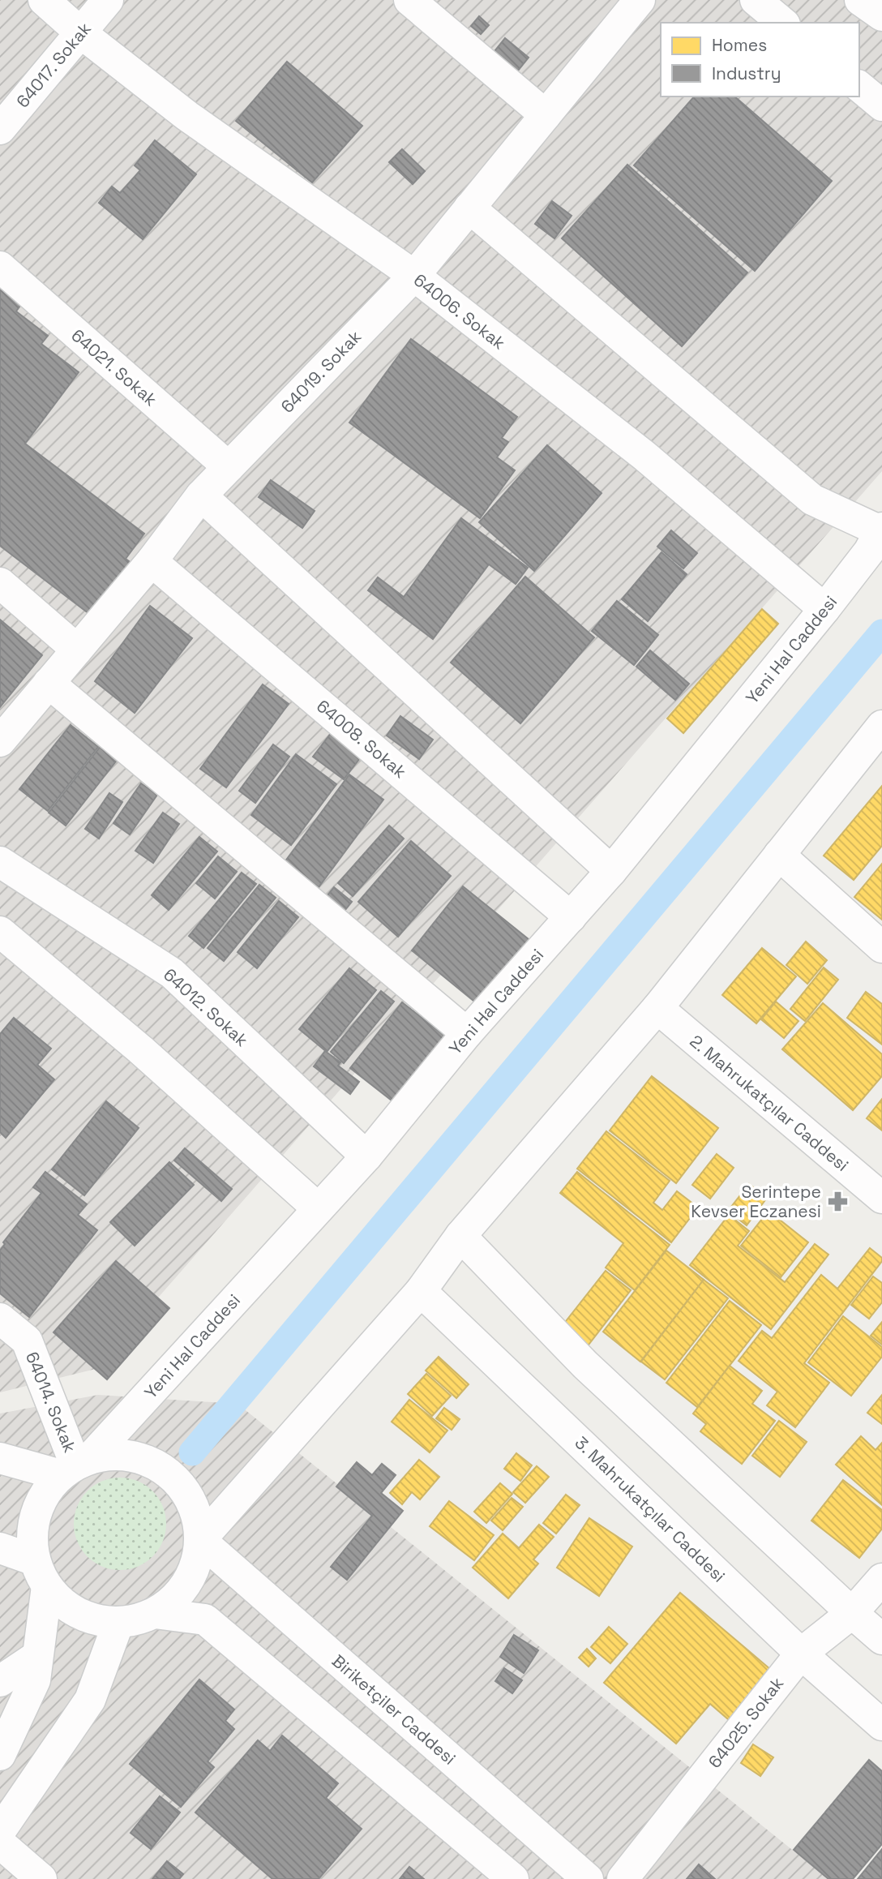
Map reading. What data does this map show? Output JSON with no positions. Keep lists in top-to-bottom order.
{
  "streets": {
    "street": [
      "64017. Sokak",
      "64006. Sokak",
      "64021. Sokak",
      "64019. Sokak",
      "Yeni Hal Caddesi",
      "64008. Sokak",
      "64012. Sokak",
      "2. Mahrukatçılar Caddesi",
      "64014. Sokak",
      "3. Mahrukatçılar Caddesi",
      "Biriketçiler Caddesi",
      "64025. Sokak"
    ]
  },
  "crossings": [
    ["64017. Sokak", "64006. Sokak"],
    ["64006. Sokak", "64019. Sokak"],
    ["64006. Sokak", "Yeni Hal Caddesi"],
    ["64021. Sokak", "64019. Sokak"],
    ["64019. Sokak", "64008. Sokak"],
    ["Yeni Hal Caddesi", "64008. Sokak"],
    ["Yeni Hal Caddesi", "64012. Sokak"],
    ["Yeni Hal Caddesi", "64014. Sokak"],
    ["Yeni Hal Caddesi", "Biriketçiler Caddesi"],
    ["64014. Sokak", "Biriketçiler Caddesi"],
    ["3. Mahrukatçılar Caddesi", "64025. Sokak"]
  ],
  "places": {
    "pharmacy": ["Serintepe Kevser Eczanesi"]
  },
  "legend": ["Homes", "Industry"]
}
